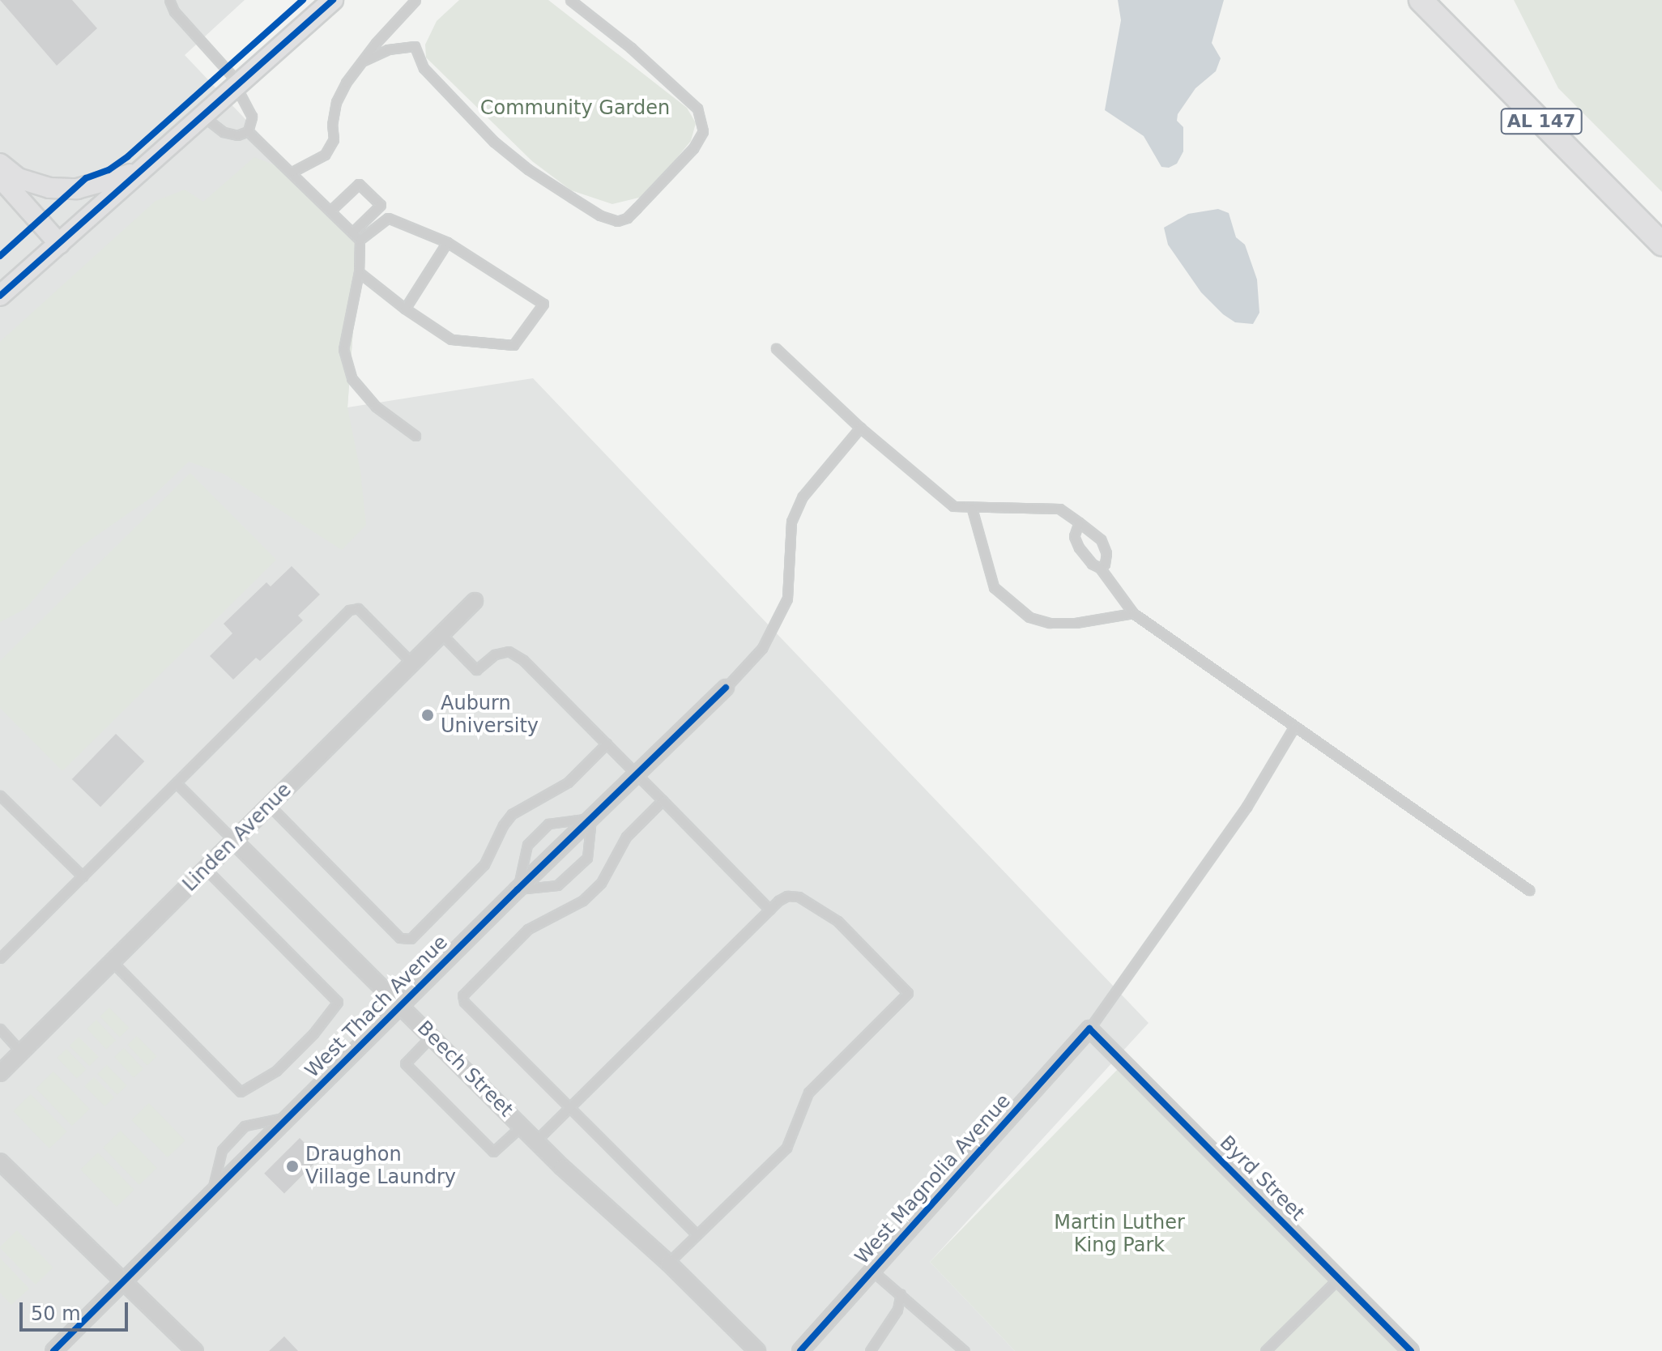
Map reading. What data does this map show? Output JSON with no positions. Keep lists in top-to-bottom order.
{
  "streets": {
    "main road": ["AL 147"],
    "street": [
      "Linden Avenue",
      "West Thach Avenue",
      "Beech Street",
      "Byrd Street",
      "West Magnolia Avenue"
    ]
  },
  "crossings": [
    ["Linden Avenue", "Beech Street"],
    ["West Thach Avenue", "Beech Street"],
    ["Byrd Street", "West Magnolia Avenue"]
  ],
  "parks": ["Community Garden", "Martin Luther King Park"],
  "places": ["Auburn University", "Draughon Village Laundry"],
  "scale_bar": "50 m"
}
